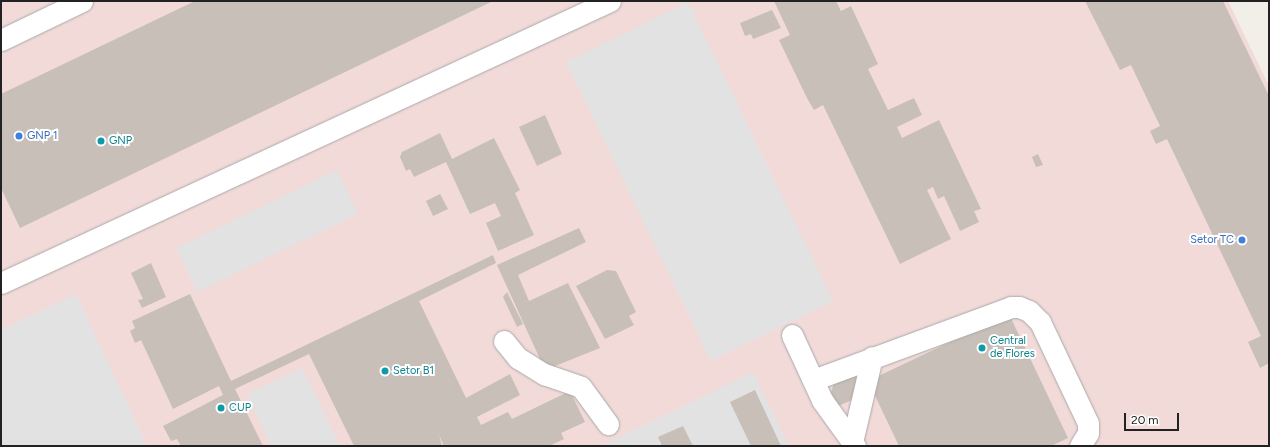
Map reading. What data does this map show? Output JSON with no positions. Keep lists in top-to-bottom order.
{
  "places": [
    "GNP 1",
    "GNP",
    "Setor TC",
    "Central de Flores",
    "Setor B1",
    "CUP"
  ],
  "scale_bar": "20 m"
}
